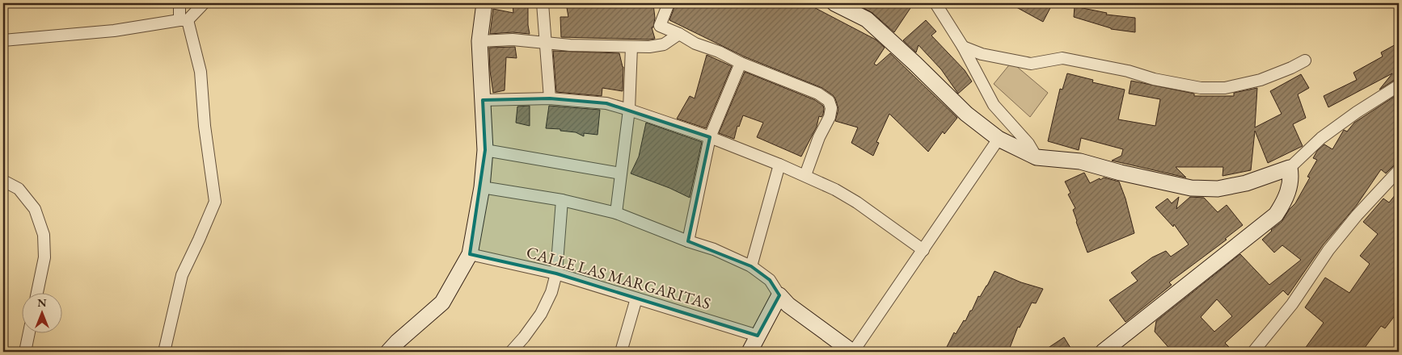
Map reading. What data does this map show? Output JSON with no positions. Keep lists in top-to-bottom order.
{
  "streets": {
    "street": ["CALLE LAS MARGARITAS"]
  },
  "north": "top"
}
